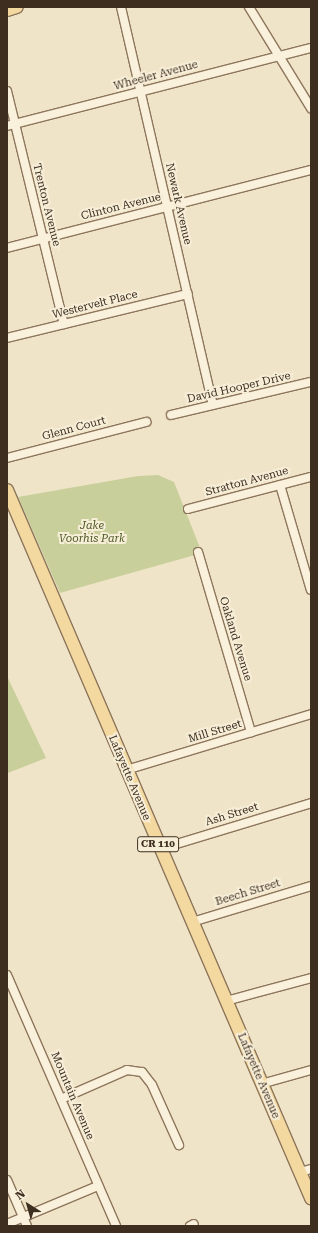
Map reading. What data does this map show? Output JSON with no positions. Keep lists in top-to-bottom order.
{
  "streets": {
    "main road": ["Lafayette Avenue", "CR 110"],
    "street": [
      "Wheeler Avenue",
      "Newark Avenue",
      "Trenton Avenue",
      "Clinton Avenue",
      "Westervelt Place",
      "David Hooper Drive",
      "Glenn Court",
      "Stratton Avenue",
      "Oakland Avenue",
      "Mill Street",
      "Ash Street",
      "Beech Street",
      "Mountain Avenue"
    ]
  },
  "crossings": [
    ["Wheeler Avenue", "Newark Avenue"],
    ["Wheeler Avenue", "Trenton Avenue"],
    ["Newark Avenue", "Clinton Avenue"],
    ["Newark Avenue", "Westervelt Place"],
    ["Newark Avenue", "David Hooper Drive"],
    ["Trenton Avenue", "Clinton Avenue"],
    ["Trenton Avenue", "Westervelt Place"],
    ["Oakland Avenue", "Mill Street"],
    ["Mill Street", "Lafayette Avenue"],
    ["Lafayette Avenue", "Ash Street"],
    ["Lafayette Avenue", "Beech Street"]
  ],
  "parks": ["Jake Voorhis Park"],
  "north": "top left"
}
